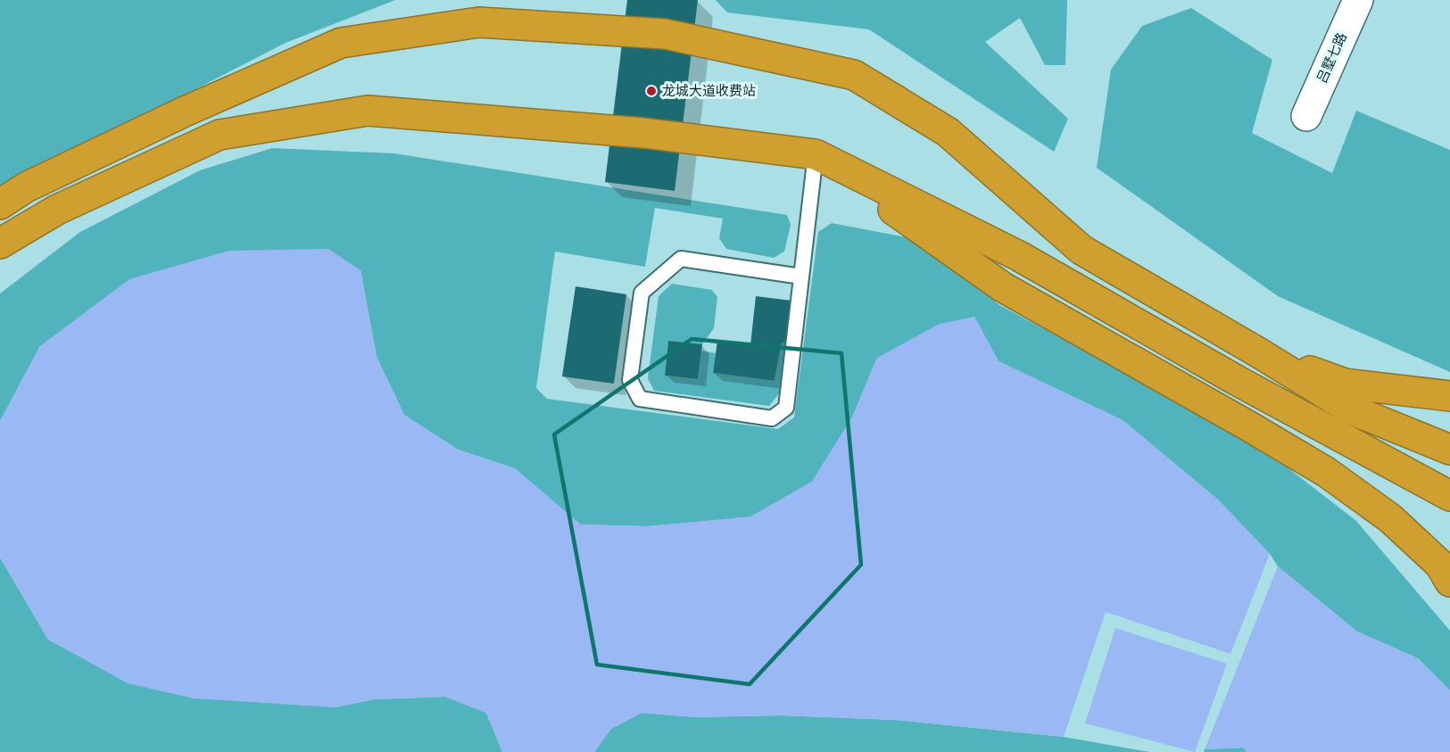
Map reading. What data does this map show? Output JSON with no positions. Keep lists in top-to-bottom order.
{
  "streets": {
    "street": ["吕墅七路"]
  },
  "places": ["龙城大道收费站"]
}
